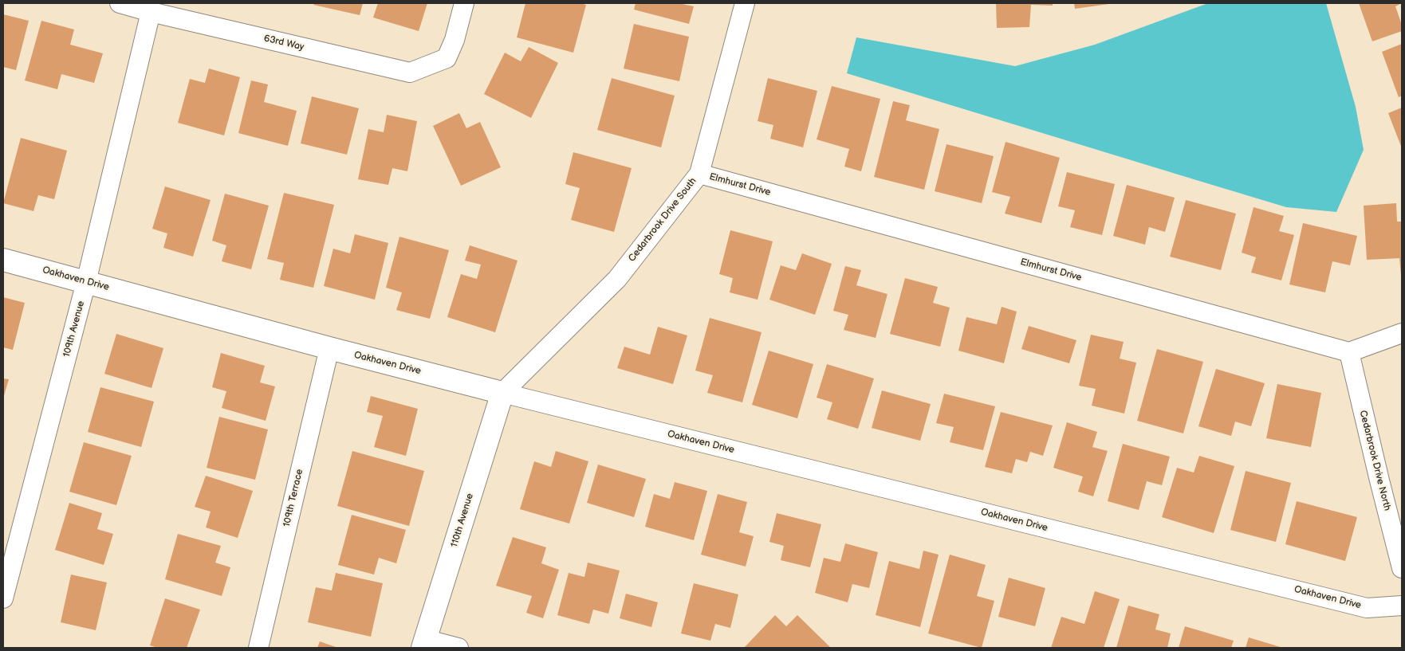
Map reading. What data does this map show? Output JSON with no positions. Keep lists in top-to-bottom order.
{
  "streets": {
    "street": [
      "63rd Way",
      "Elmhurst Drive",
      "Cedarbrook Drive South",
      "Oakhaven Drive",
      "109th Avenue",
      "Cedarbrook Drive North",
      "109th Terrace",
      "110th Avenue"
    ]
  },
  "crossings": [
    ["63rd Way", "109th Avenue"],
    ["Elmhurst Drive", "Cedarbrook Drive South"],
    ["Elmhurst Drive", "Cedarbrook Drive North"],
    ["Cedarbrook Drive South", "Oakhaven Drive"],
    ["Cedarbrook Drive South", "110th Avenue"],
    ["Oakhaven Drive", "109th Avenue"],
    ["Oakhaven Drive", "109th Terrace"],
    ["Oakhaven Drive", "110th Avenue"]
  ]
}
